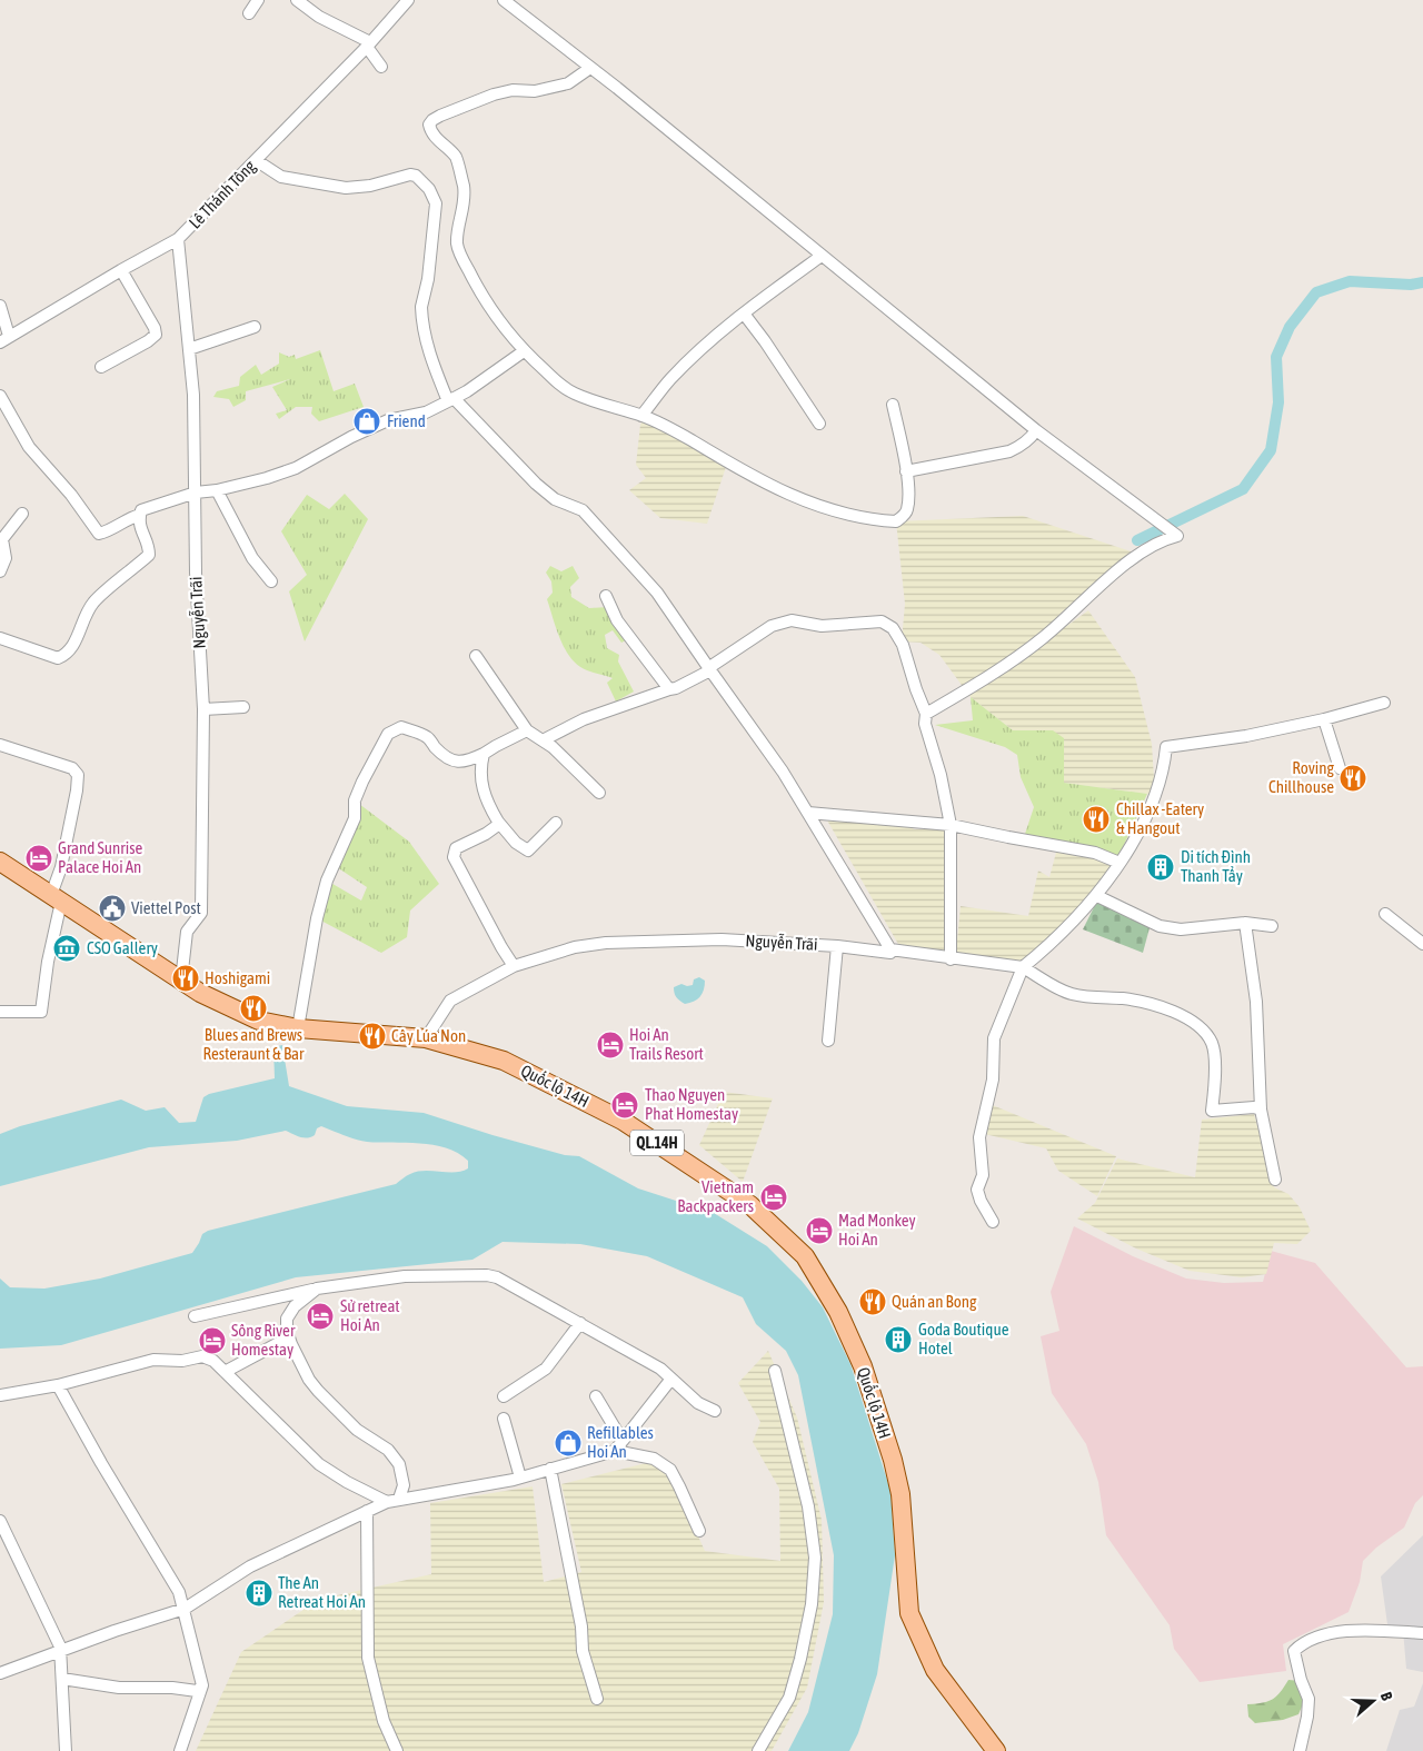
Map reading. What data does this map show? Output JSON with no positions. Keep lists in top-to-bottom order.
{
  "streets": {
    "main road": ["Quốc lộ 14H", "QL.14H"],
    "street": ["Lê Thánh Tông", "Nguyễn Trãi"]
  },
  "crossings": [
    ["Lê Thánh Tông", "Nguyễn Trãi"],
    ["Nguyễn Trãi", "Quốc lộ 14H"]
  ],
  "places": {
    "shop": ["Friend", "Refillables Hoi An"],
    "restaurant": [
      "Roving Chillhouse",
      "Chillax -Eatery & Hangout",
      "Hoshigami",
      "Blues and Brews Resteraunt & Bar",
      "Cây Lúa Non",
      "Quán an Bong"
    ],
    "hotel": [
      "Grand Sunrise Palace Hoi An",
      "Hoi An Trails Resort",
      "Thao Nguyen Phat Homestay",
      "Vietnam Backpackers",
      "Mad Monkey Hoi An",
      "Sử retreat Hoi An",
      "Sông River Homestay"
    ],
    "building": ["Di tích Đình Thanh Tẩy", "Goda Boutique Hotel", "The An Retreat Hoi An"],
    "public building": ["Viettel Post"],
    "museum": ["CSO Gallery"]
  },
  "north": "right"
}
